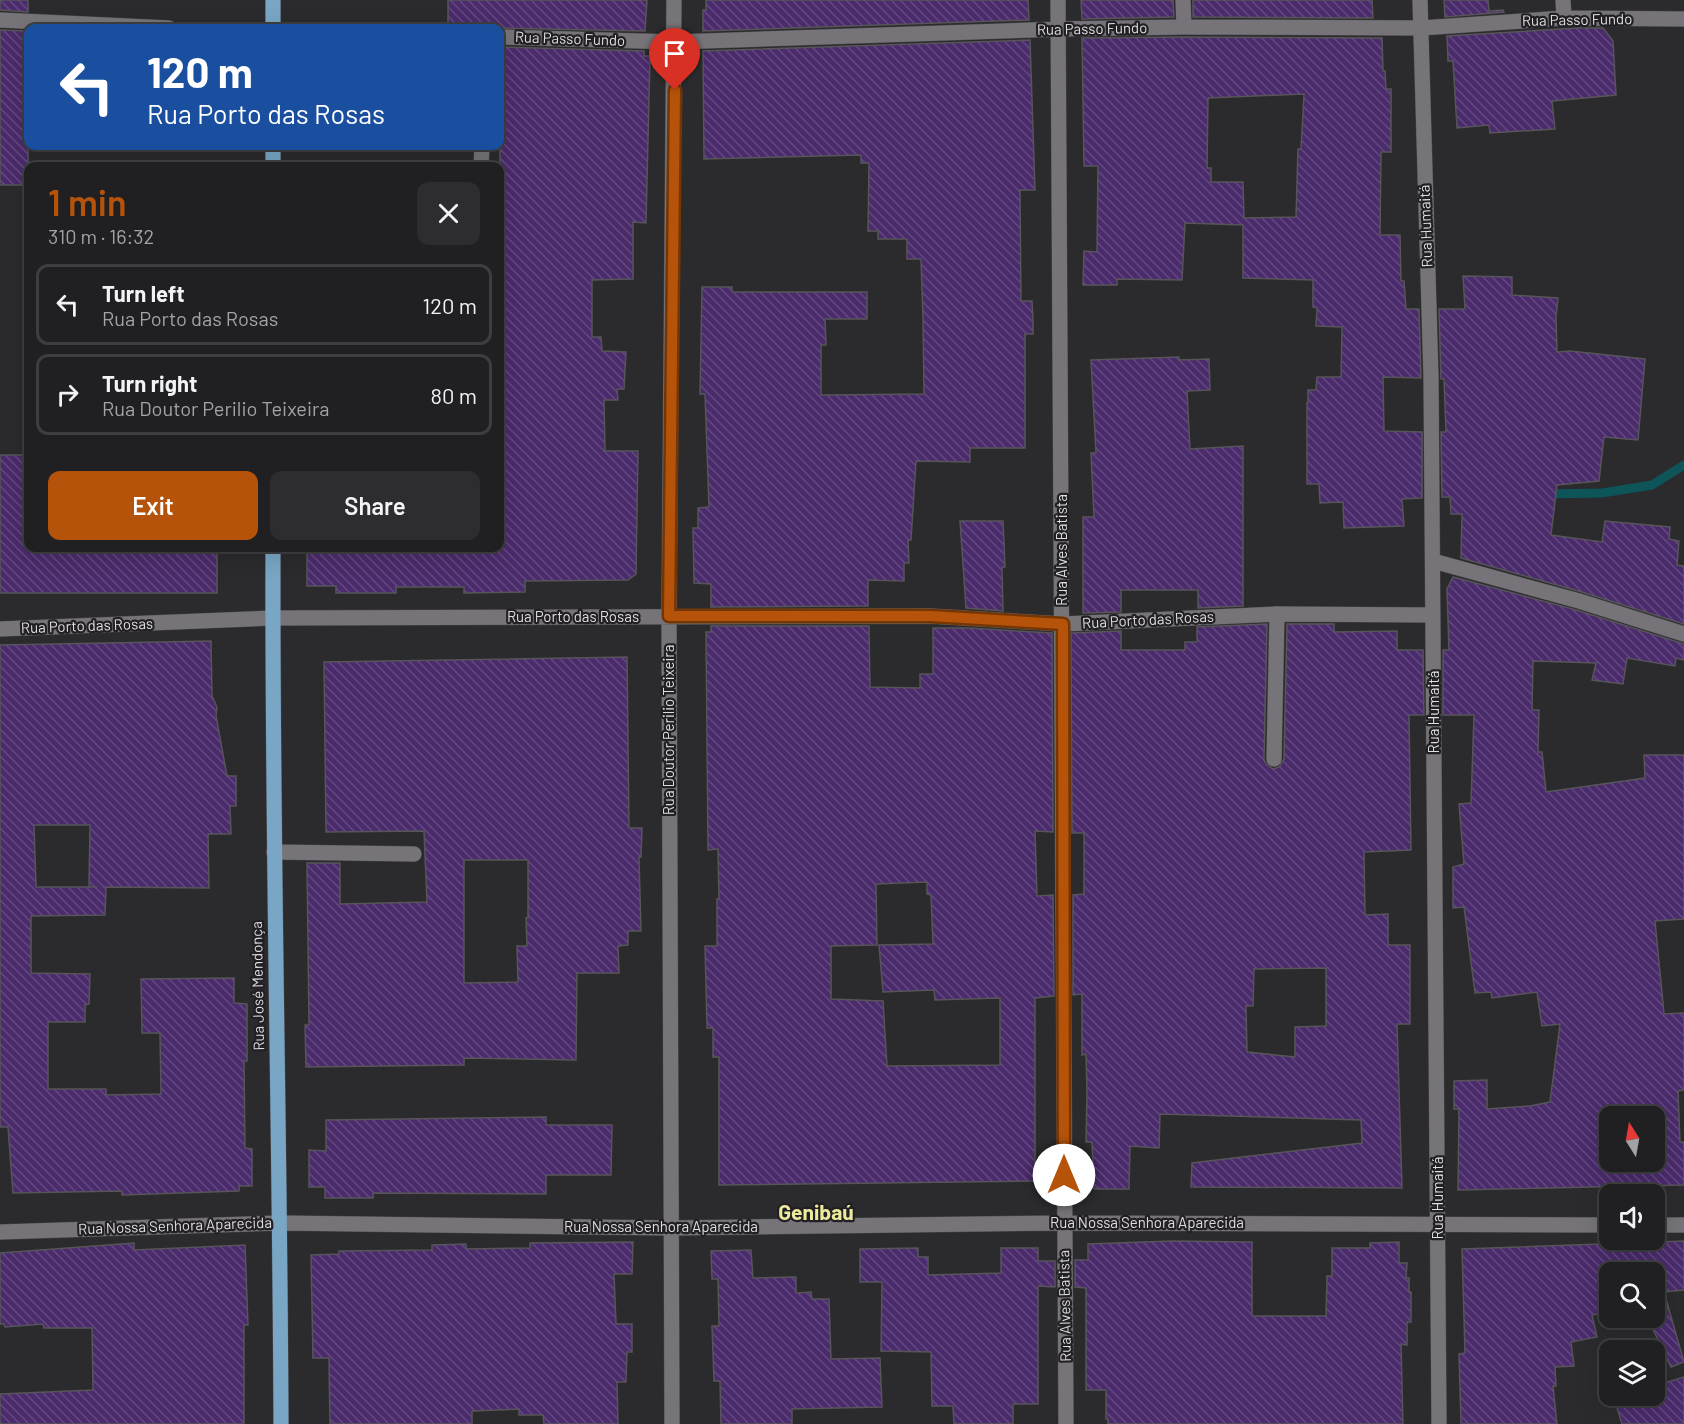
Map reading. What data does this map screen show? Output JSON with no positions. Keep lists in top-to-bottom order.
{
  "streets": {
    "main road": ["Rua José Mendonça"],
    "street": [
      "Rua Passo Fundo",
      "Rua Humaitá",
      "Rua Alves Batista",
      "Rua Porto das Rosas",
      "Rua Doutor Perilio Teixeira",
      "Rua Nossa Senhora Aparecida"
    ]
  },
  "crossings": [
    ["Rua Passo Fundo", "Rua Humaitá"],
    ["Rua Passo Fundo", "Rua Alves Batista"],
    ["Rua Passo Fundo", "Rua Doutor Perilio Teixeira"],
    ["Rua Humaitá", "Rua Porto das Rosas"],
    ["Rua Humaitá", "Rua Nossa Senhora Aparecida"],
    ["Rua Alves Batista", "Rua Porto das Rosas"],
    ["Rua Alves Batista", "Rua Nossa Senhora Aparecida"],
    ["Rua Porto das Rosas", "Rua Doutor Perilio Teixeira"],
    ["Rua Porto das Rosas", "Rua José Mendonça"],
    ["Rua Doutor Perilio Teixeira", "Rua Nossa Senhora Aparecida"],
    ["Rua José Mendonça", "Rua Nossa Senhora Aparecida"]
  ],
  "districts": ["Genibaú"],
  "north": "top",
  "page": {
    "turn": ["120 m", "Rua Porto das Rosas"],
    "heading": ["1 min", "310 m · 16:32"],
    "list": [
      {
        "name": "Turn left",
        "note": "Rua Porto das Rosas",
        "value": "120 m"
      },
      {
        "name": "Turn right",
        "note": "Rua Doutor Perilio Teixeira",
        "value": "80 m"
      }
    ],
    "buttons": ["Exit", "Share"]
  }
}
